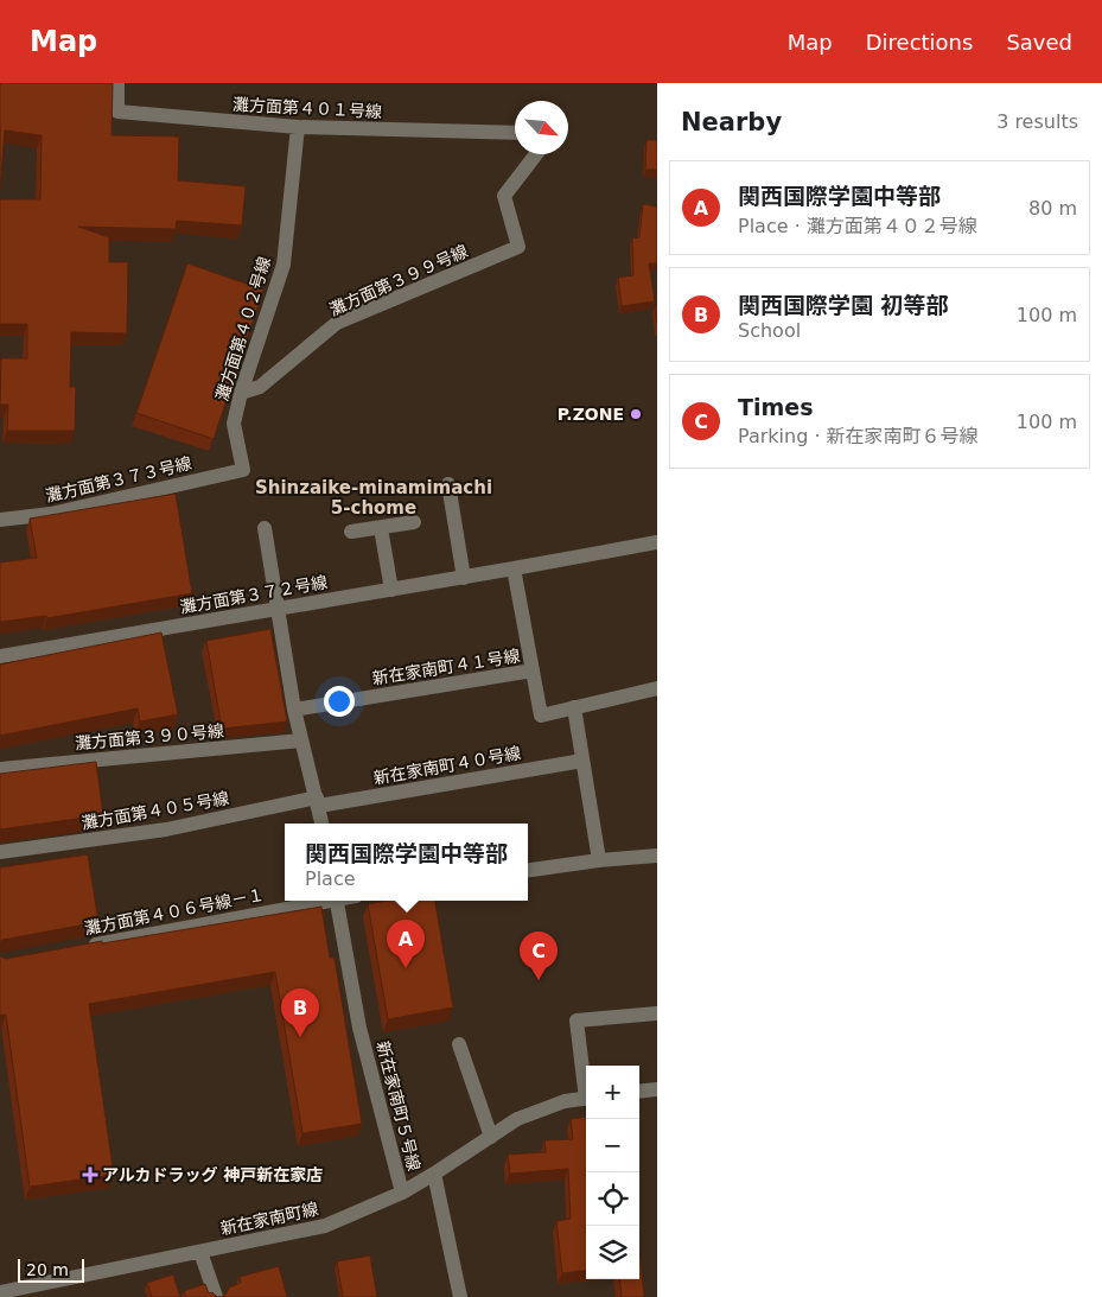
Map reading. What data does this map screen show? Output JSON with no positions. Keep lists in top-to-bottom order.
{
  "streets": {
    "street": [
      "灘方面第４０１号線",
      "灘方面第３９９号線",
      "灘方面第４０２号線",
      "灘方面第３７３号線",
      "灘方面第３７２号線",
      "新在家南町４１号線",
      "灘方面第３９０号線",
      "新在家南町４０号線",
      "灘方面第４０５号線",
      "灘方面第４０６号線－１",
      "新在家南町５号線",
      "新在家南町線"
    ]
  },
  "crossings": [
    ["灘方面第４０１号線", "灘方面第４０２号線"],
    ["灘方面第３９９号線", "灘方面第４０２号線"],
    ["灘方面第４０２号線", "灘方面第３７３号線"],
    ["新在家南町４０号線", "灘方面第４０５号線"],
    ["新在家南町５号線", "新在家南町線"]
  ],
  "districts": ["Shinzaike-minamimachi 5-chome"],
  "places": {
    "other": ["P.ZONE"],
    "health": ["アルカドラッグ 神戸新在家店"]
  },
  "scale_bar": "20 m",
  "north": "bottom right",
  "page": {
    "header": "Map",
    "nav": ["Map", "Directions", "Saved"],
    "heading": ["Nearby", "3 results"],
    "list": [
      {
        "mark": "A",
        "name": "関西国際学園中等部",
        "note": "Place · 灘方面第４０２号線",
        "value": "80 m"
      },
      {
        "mark": "B",
        "name": "関西国際学園 初等部",
        "note": "School",
        "value": "100 m"
      },
      {
        "mark": "C",
        "name": "Times",
        "note": "Parking · 新在家南町６号線",
        "value": "100 m"
      }
    ],
    "popup": ["関西国際学園中等部", "Place"],
    "pins": ["A", "C", "B"],
    "map_buttons": ["+", "−"],
    "scale": "20 m"
  }
}
